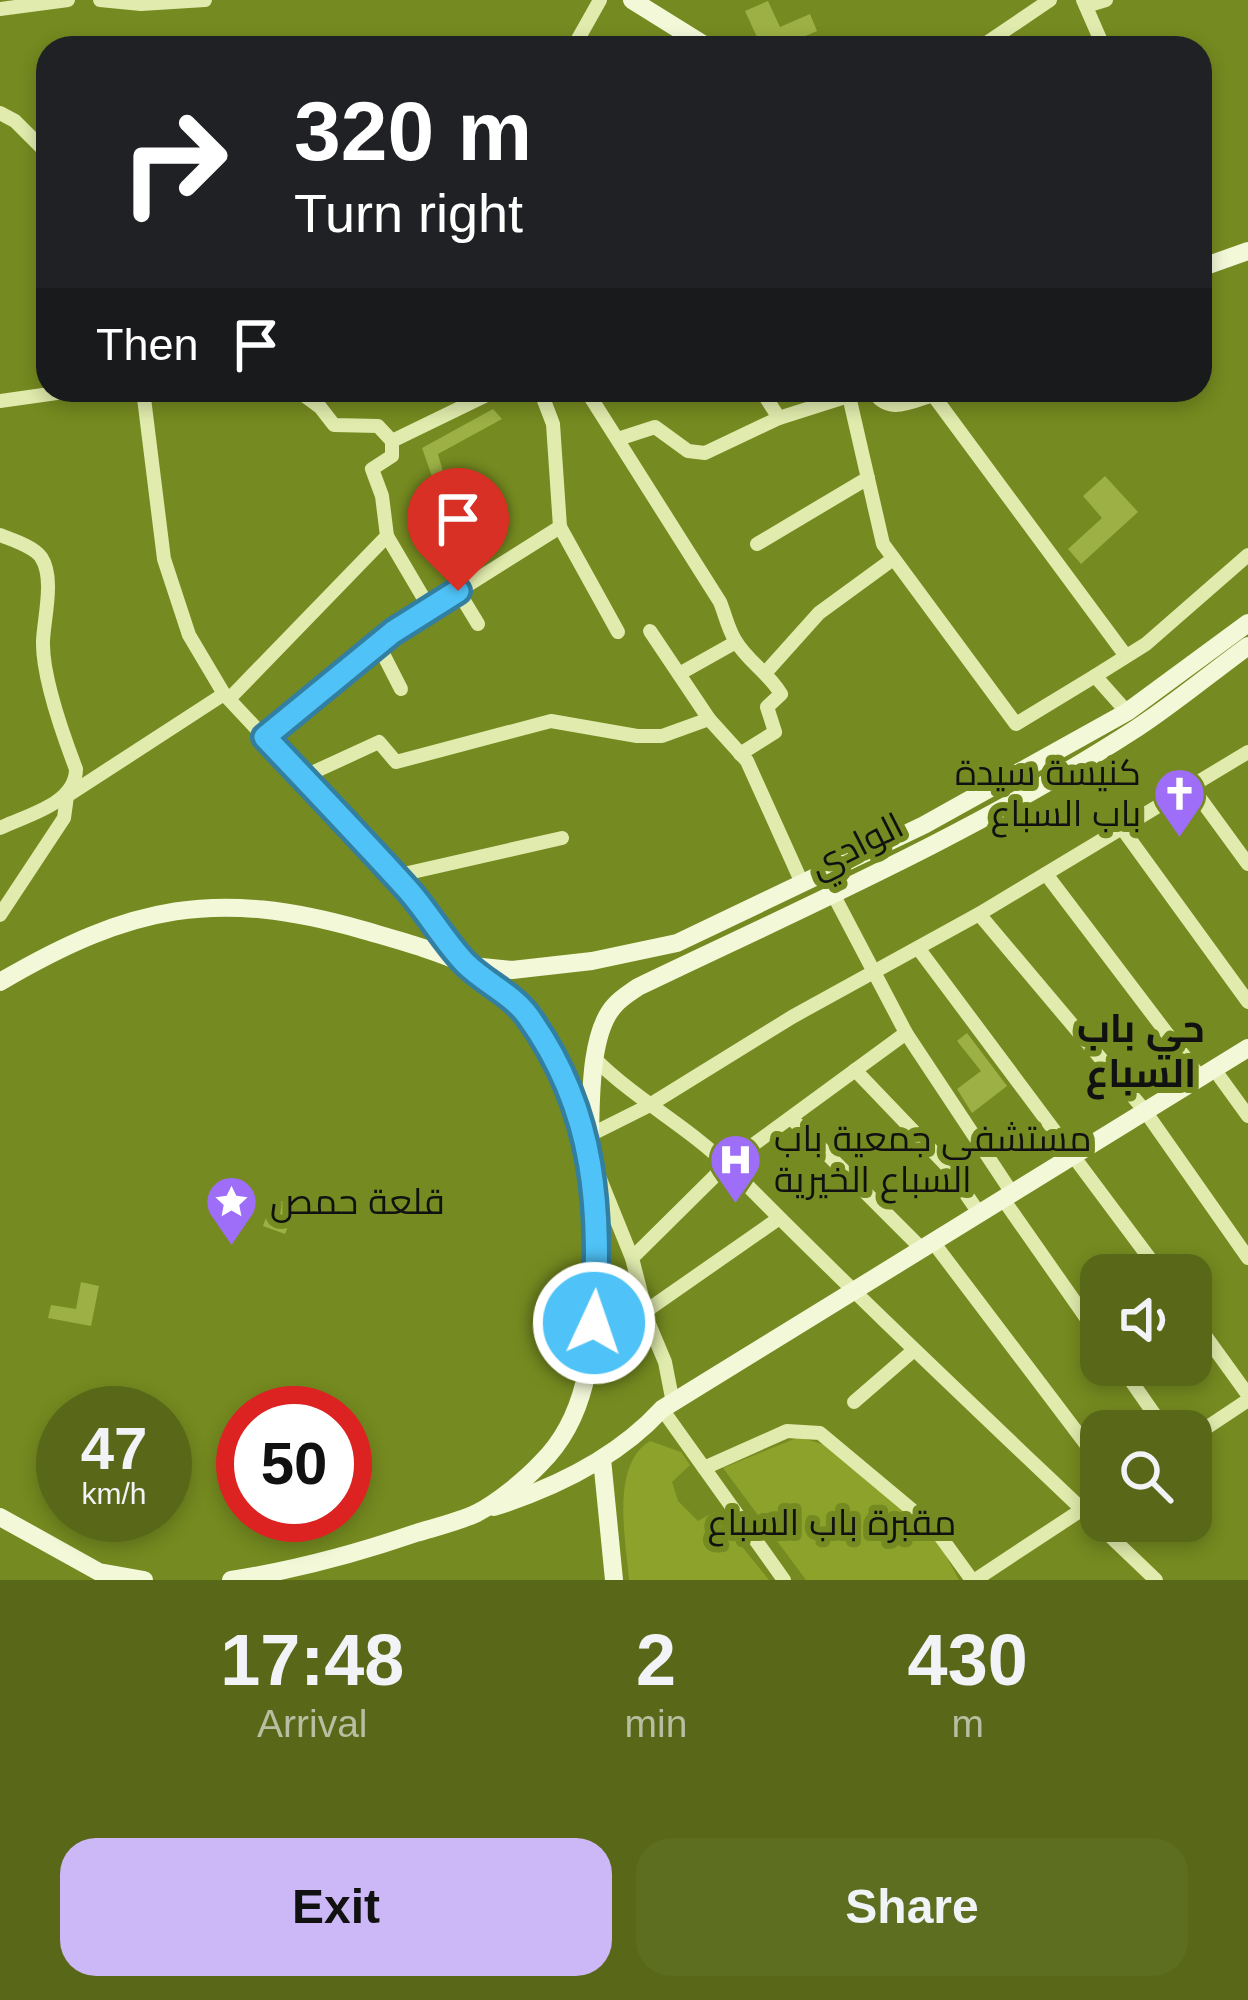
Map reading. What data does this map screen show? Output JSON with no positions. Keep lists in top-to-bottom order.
{
  "streets": {
    "main road": ["الوادي"]
  },
  "districts": ["حي باب السباع"],
  "parks": ["مقبرة باب السباع"],
  "places": {
    "church": ["كنيسة سيدة باب السباع"],
    "hospital": ["مستشفى جمعية باب السباع الخيرية"],
    "place": ["قلعة حمص"]
  },
  "page": {
    "turn": ["320 m", "Turn right"],
    "then": "Then",
    "speed": "47 km/h",
    "limit": "50",
    "eta": [
      "17:48",
      "Arrival",
      "2",
      "min",
      "430",
      "m"
    ],
    "buttons": ["Exit", "Share"]
  }
}
